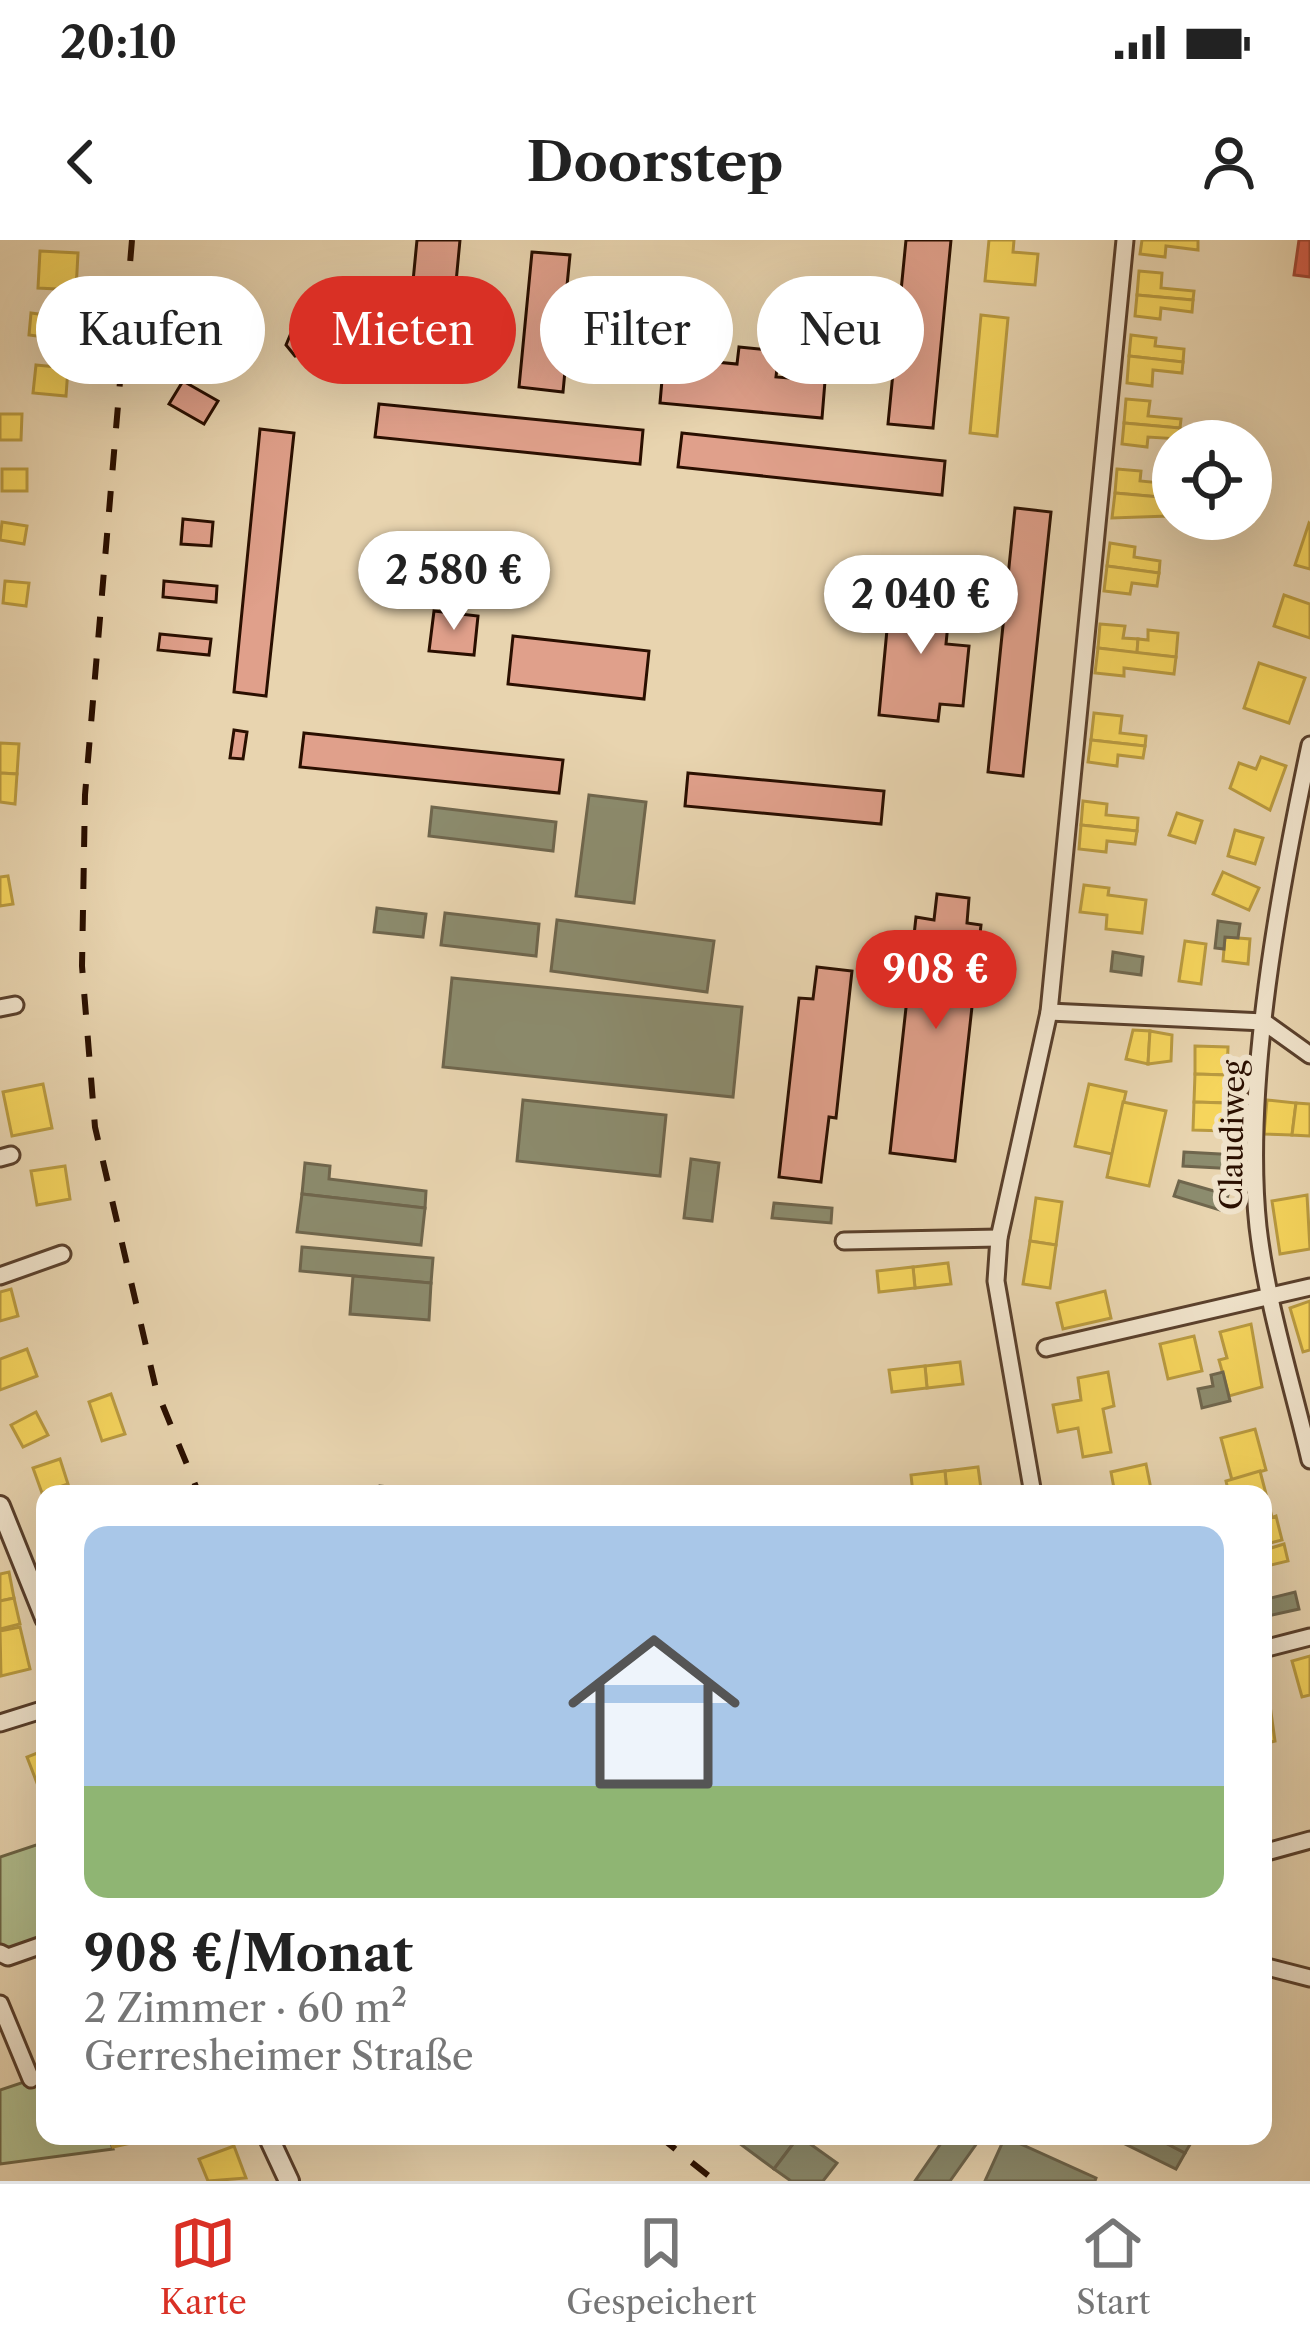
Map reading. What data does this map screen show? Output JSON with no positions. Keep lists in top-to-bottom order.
{
  "streets": {
    "street": ["Claudiweg"]
  },
  "page": {
    "status": "20:10",
    "header": "Doorstep",
    "chip": [
      "Kaufen",
      "Mieten",
      "Filter",
      "Neu"
    ],
    "price": ["2 580 €", "2 040 €", "908 €"],
    "list": [
      {
        "name": "908 €/Monat",
        "note": "2 Zimmer · 60 m² · Gerresheimer Straße"
      }
    ],
    "tabs": ["Karte", "Gespeichert", "Start"]
  }
}
